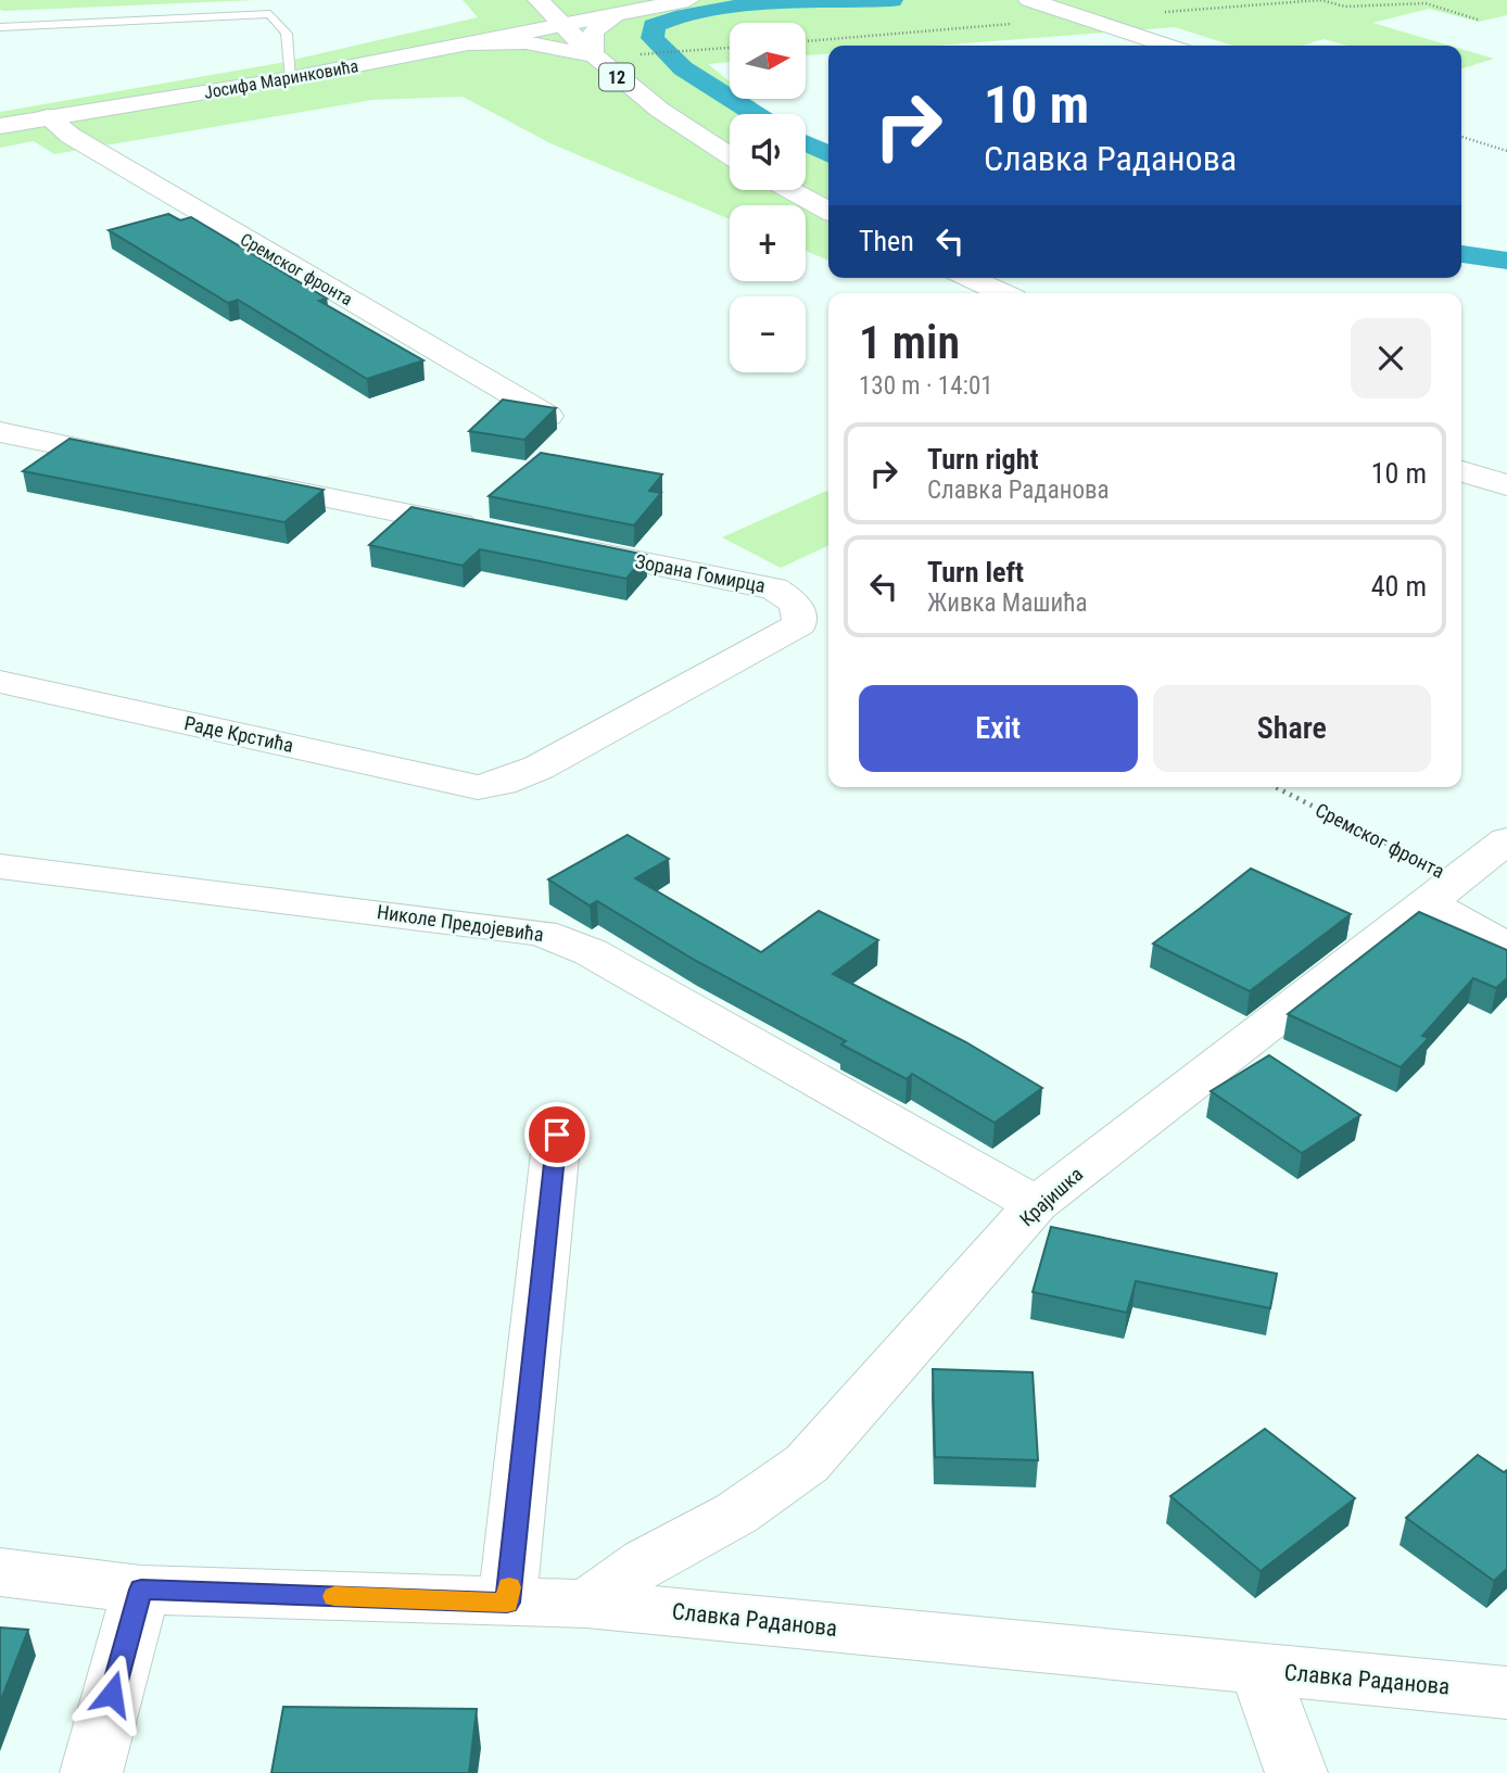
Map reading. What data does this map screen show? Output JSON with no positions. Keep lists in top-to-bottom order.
{
  "streets": {
    "street": [
      "12",
      "Јосифа Маринковића",
      "Сремског фронта",
      "Зорана Гомирца",
      "Раде Крстића",
      "Николе Предојевића",
      "Крајишка",
      "Славка Раданова"
    ]
  },
  "crossings": [
    ["12", "Јосифа Маринковића"],
    ["Јосифа Маринковића", "Сремског фронта"],
    ["Сремског фронта", "Крајишка"],
    ["Зорана Гомирца", "Раде Крстића"],
    ["Николе Предојевића", "Крајишка"],
    ["Крајишка", "Славка Раданова"]
  ],
  "north": "right",
  "page": {
    "map_buttons": ["+", "−"],
    "turn": ["10 m", "Славка Раданова"],
    "then": "Then",
    "heading": ["1 min", "130 m · 14:01"],
    "list": [
      {
        "name": "Turn right",
        "note": "Славка Раданова",
        "value": "10 m"
      },
      {
        "name": "Turn left",
        "note": "Живка Машића",
        "value": "40 m"
      }
    ],
    "buttons": ["Exit", "Share"]
  }
}
